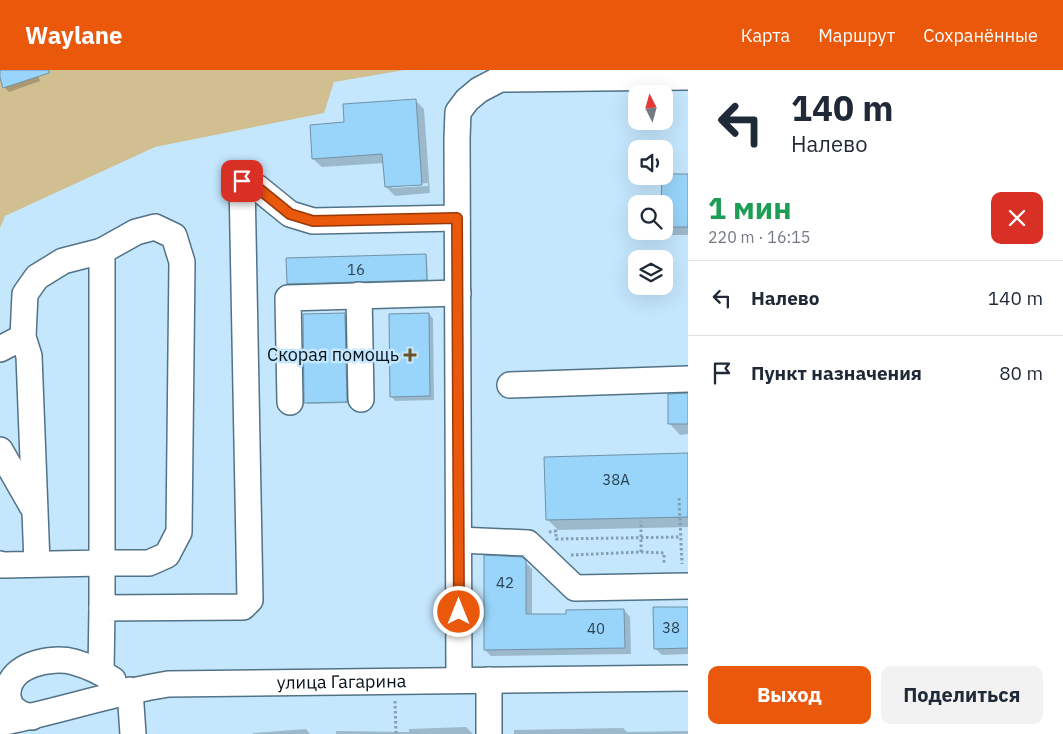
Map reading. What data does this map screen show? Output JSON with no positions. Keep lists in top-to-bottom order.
{
  "streets": {
    "street": ["улица Гагарина"]
  },
  "places": {
    "health": ["Скорая помощь"]
  },
  "house_numbers": [
    "16",
    "38А",
    "42",
    "38",
    "40"
  ],
  "north": "top",
  "page": {
    "header": "Waylane",
    "nav": ["Карта", "Маршрут", "Сохранённые"],
    "turn": ["140 m", "Налево"],
    "heading": ["1 мин", "220 m · 16:15"],
    "list": [
      {
        "name": "Налево",
        "value": "140 m"
      },
      {
        "name": "Пункт назначения",
        "value": "80 m"
      }
    ],
    "buttons": ["Выход", "Поделиться"]
  }
}
